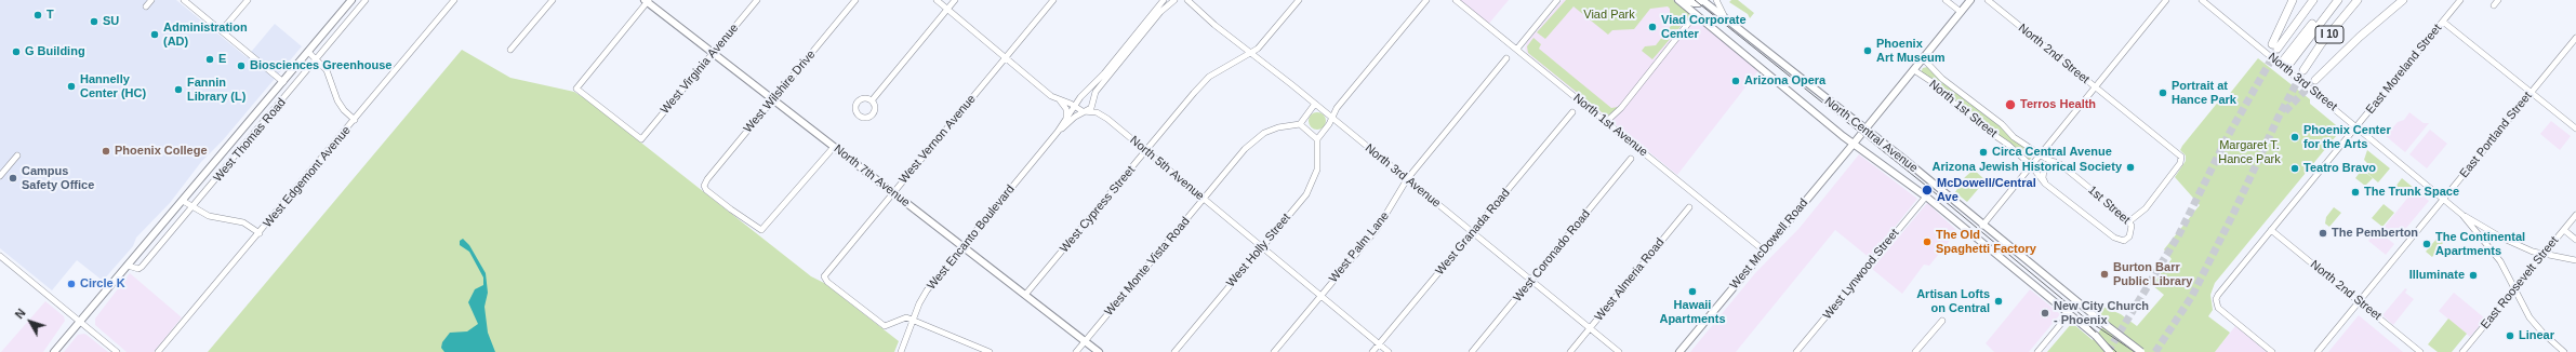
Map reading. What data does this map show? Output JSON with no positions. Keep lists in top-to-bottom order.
{
  "streets": {
    "highway": ["I 10"],
    "main road": [
      "North Central Avenue",
      "West Thomas Road",
      "North 7th Avenue",
      "West McDowell Road"
    ],
    "street": [
      "North 2nd Street",
      "West Virginia Avenue",
      "East Moreland Street",
      "North 3rd Street",
      "West Wilshire Drive",
      "North 1st Street",
      "North 1st Avenue",
      "East Portland Street",
      "West Vernon Avenue",
      "North 5th Avenue",
      "North 3rd Avenue",
      "West Edgemont Avenue",
      "1st Street",
      "West Cypress Street",
      "West Granada Road",
      "West Encanto Boulevard",
      "West Palm Lane",
      "West Holly Street",
      "West Coronado Road",
      "West Monte Vista Road",
      "West Lynwood Street",
      "West Almeria Road",
      "East Roosevelt Street"
    ]
  },
  "crossings": [
    ["North 2nd Street", "East Moreland Street"],
    ["North 2nd Street", "East Portland Street"],
    ["North 2nd Street", "1st Street"],
    ["West Virginia Avenue", "North 7th Avenue"],
    ["East Moreland Street", "North 3rd Street"],
    ["North 3rd Street", "East Portland Street"],
    ["North 3rd Street", "East Roosevelt Street"],
    ["West Wilshire Drive", "North 7th Avenue"],
    ["North 1st Street", "1st Street"],
    ["North 1st Street", "West McDowell Road"],
    ["North 1st Avenue", "West McDowell Road"],
    ["North Central Avenue", "West McDowell Road"],
    ["North Central Avenue", "West Lynwood Street"],
    ["West Vernon Avenue", "North 5th Avenue"],
    ["West Vernon Avenue", "North 7th Avenue"],
    ["West Vernon Avenue", "West Encanto Boulevard"],
    ["North 5th Avenue", "West Cypress Street"],
    ["North 5th Avenue", "West Granada Road"],
    ["North 5th Avenue", "West Encanto Boulevard"],
    ["North 5th Avenue", "West Palm Lane"],
    ["North 5th Avenue", "West Holly Street"],
    ["North 5th Avenue", "West Monte Vista Road"],
    ["North 7th Avenue", "West Cypress Street"],
    ["North 7th Avenue", "West Encanto Boulevard"],
    ["North 7th Avenue", "West Monte Vista Road"],
    ["North 3rd Avenue", "West Cypress Street"],
    ["North 3rd Avenue", "West Granada Road"],
    ["North 3rd Avenue", "West Palm Lane"],
    ["North 3rd Avenue", "West Coronado Road"],
    ["North 3rd Avenue", "West Almeria Road"]
  ],
  "parks": ["Viad Park", "Margaret T. Hance Park"],
  "places": [
    "T",
    "SU",
    "Viad Corporate Center",
    "Administration (AD)",
    "Phoenix Art Museum",
    "G Building",
    "E",
    "Biosciences Greenhouse",
    "Arizona Opera",
    "Hannelly Center (HC)",
    "Fannin Library (L)",
    "Portrait at Hance Park",
    "Terros Health",
    "Phoenix Center for the Arts",
    "Phoenix College",
    "Circa Central Avenue",
    "Arizona Jewish Historical Society",
    "Teatro Bravo",
    "Campus Safety Office",
    "McDowell/Central Ave",
    "The Trunk Space",
    "The Pemberton",
    "The Old Spaghetti Factory",
    "The Continental Apartments",
    "Burton Barr Public Library",
    "Illuminate",
    "Circle K",
    "Hawaii Apartments",
    "Artisan Lofts on Central",
    "New City Church - Phoenix",
    "Linear"
  ],
  "north": "top left"
}
